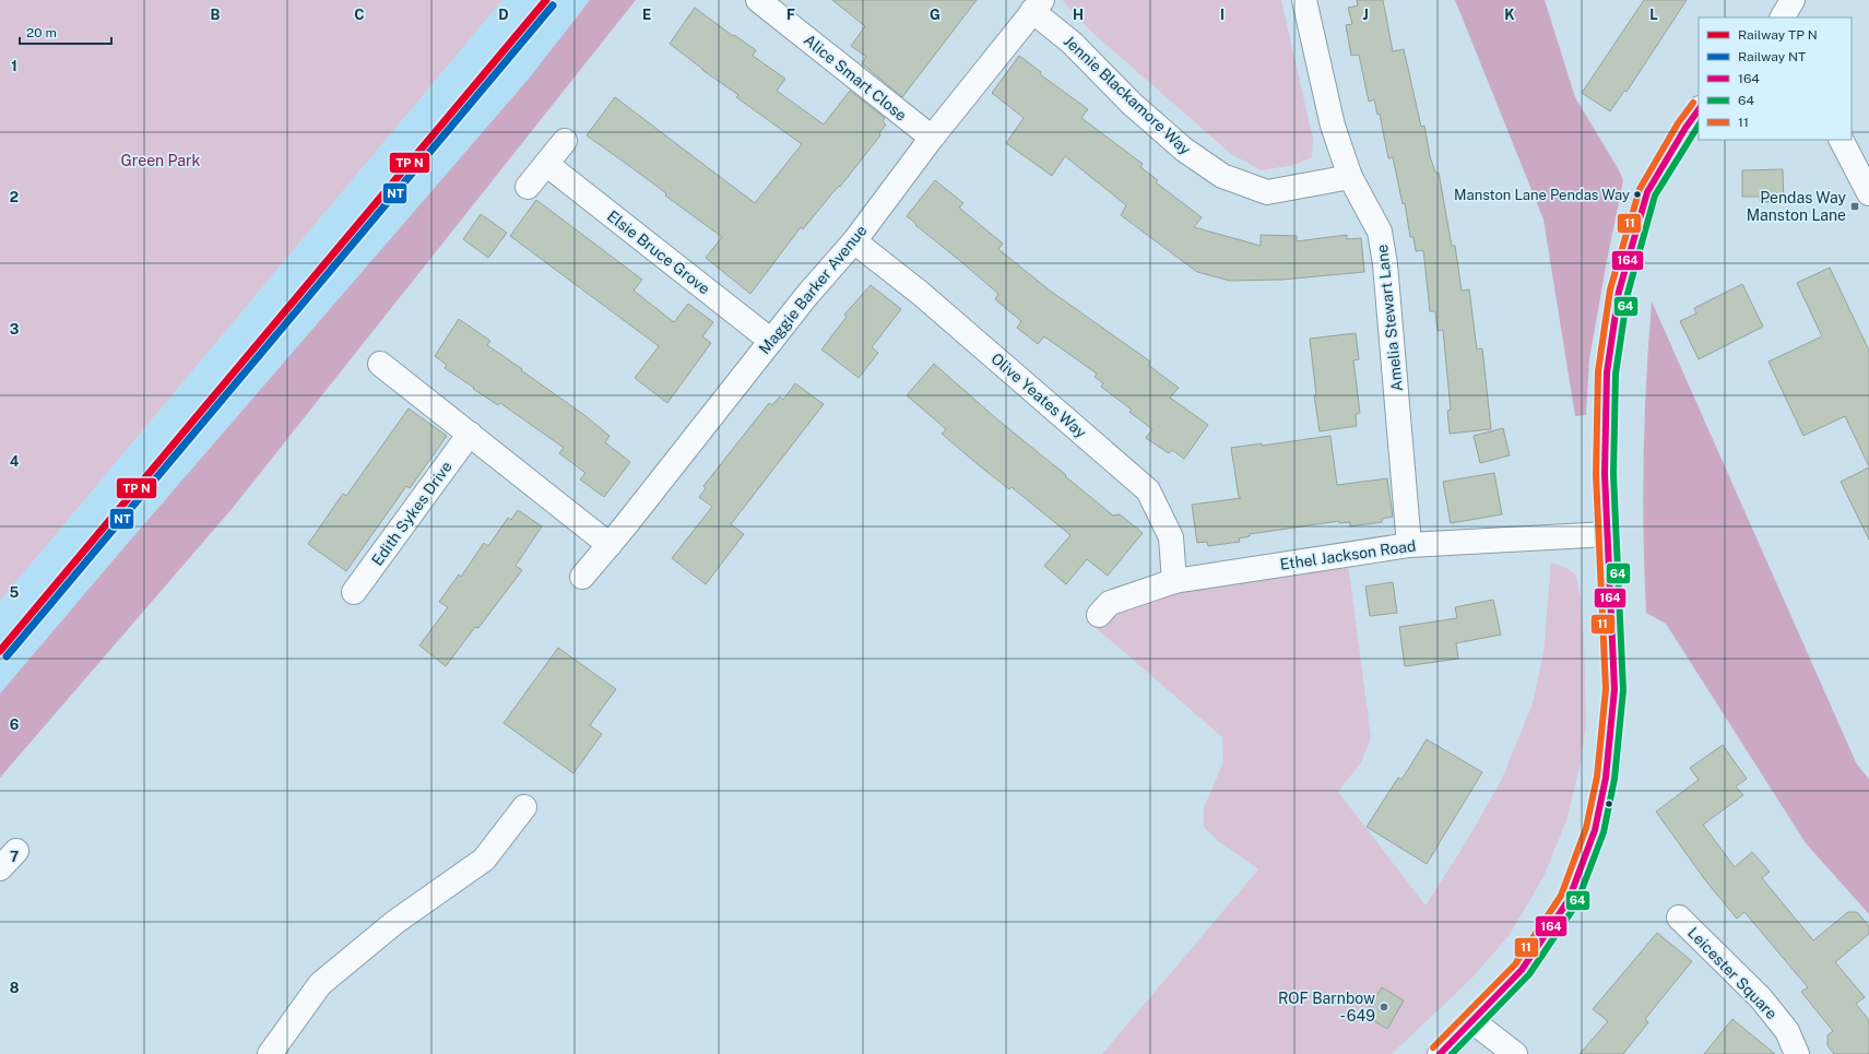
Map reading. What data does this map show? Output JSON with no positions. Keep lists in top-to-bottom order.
{
  "streets": {
    "street": [
      "Alice Smart Close",
      "Jennie Blackamore Way",
      "Elsie Bruce Grove",
      "Maggie Barker Avenue",
      "Amelia Stewart Lane",
      "Olive Yeates Way",
      "Edith Sykes Drive",
      "Ethel Jackson Road",
      "Leicester Square"
    ]
  },
  "crossings": [
    ["Alice Smart Close", "Maggie Barker Avenue"],
    ["Jennie Blackamore Way", "Maggie Barker Avenue"],
    ["Jennie Blackamore Way", "Amelia Stewart Lane"],
    ["Elsie Bruce Grove", "Maggie Barker Avenue"],
    ["Maggie Barker Avenue", "Olive Yeates Way"],
    ["Amelia Stewart Lane", "Ethel Jackson Road"],
    ["Olive Yeates Way", "Ethel Jackson Road"]
  ],
  "parks": ["Green Park"],
  "places": {
    "other": ["Manston Lane Pendas Way", "ROF Barnbow - 649"],
    "transit": ["Pendas Way Manston Lane"]
  },
  "lines": [
    "rail line NT",
    "transit line 11",
    "transit line 164",
    "transit line 64"
  ],
  "legend": [
    "Railway TP N",
    "Railway NT",
    "164",
    "64",
    "11"
  ],
  "scale_bar": "20 m",
  "grid": {
    "columns": [
      "B",
      "C",
      "D",
      "E",
      "F",
      "G",
      "H",
      "I",
      "J",
      "K",
      "L"
    ],
    "rows": [
      "1",
      "2",
      "3",
      "4",
      "5",
      "6",
      "7",
      "8"
    ]
  }
}
